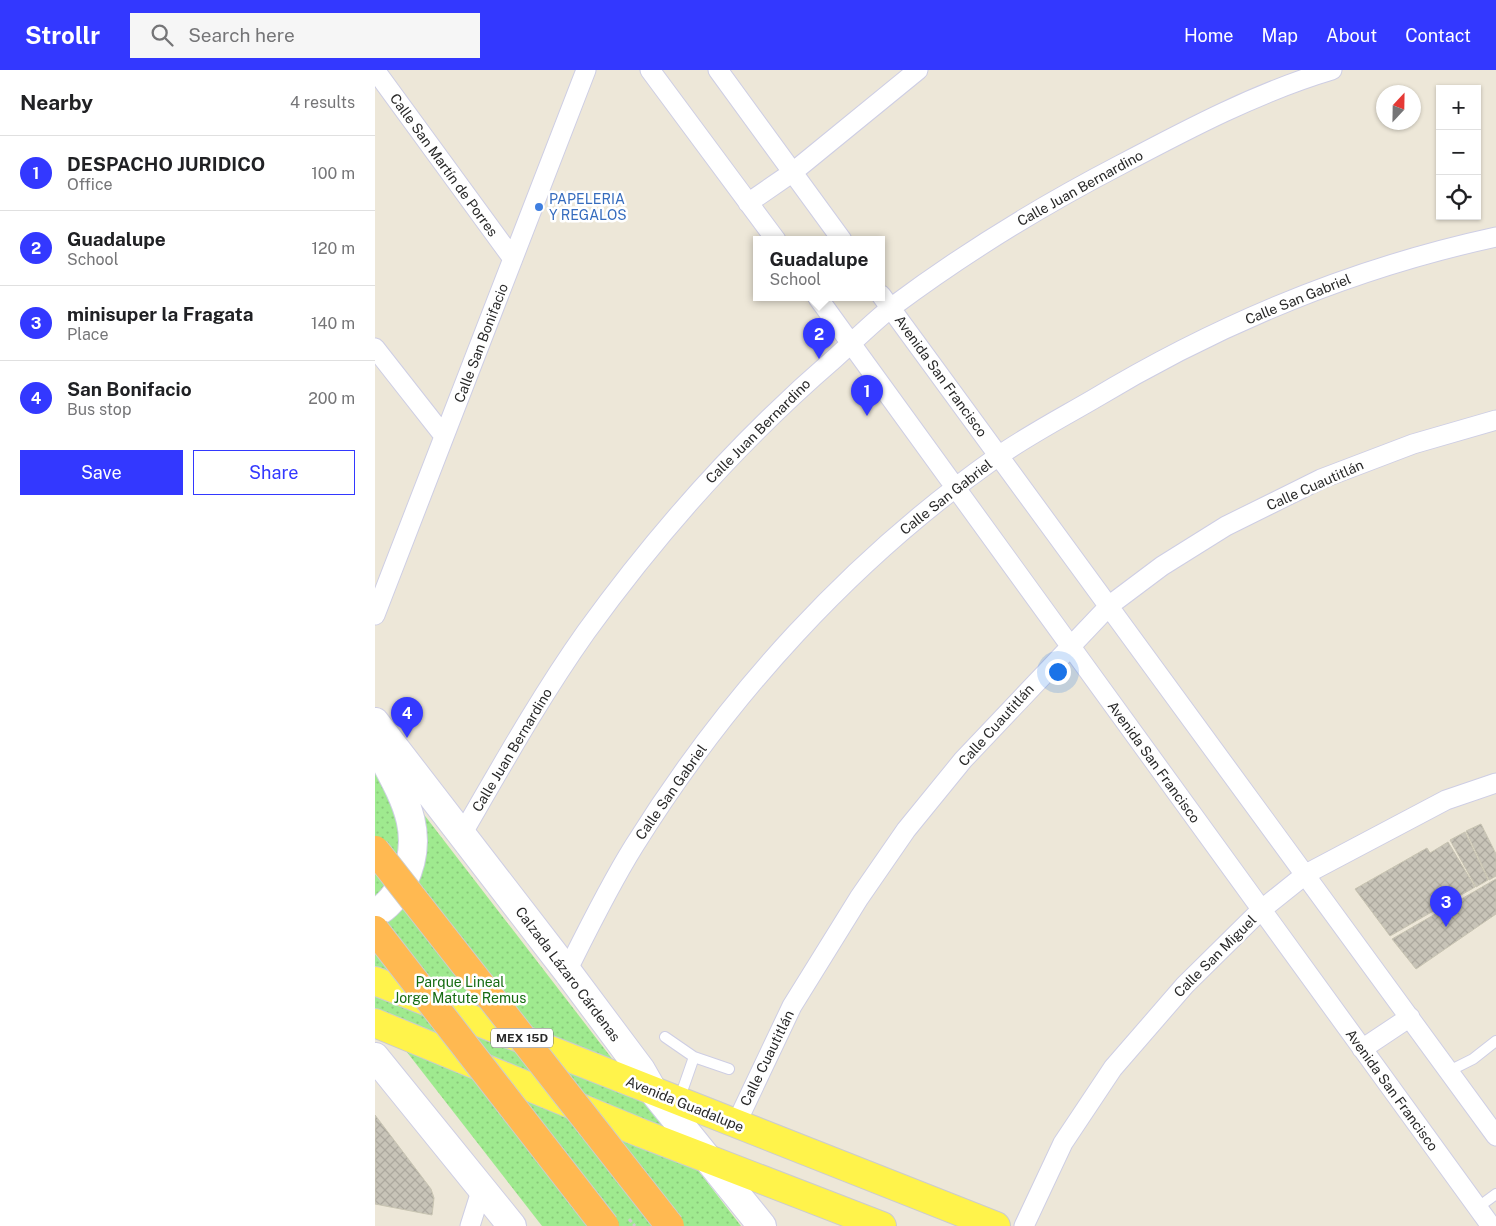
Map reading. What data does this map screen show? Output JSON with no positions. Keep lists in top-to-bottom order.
{
  "streets": {
    "highway": ["MEX 15D"],
    "main road": ["Avenida Guadalupe"],
    "street": [
      "Calle San Martín de Porres",
      "Calle Juan Bernardino",
      "Calle San Gabriel",
      "Calle San Bonifacio",
      "Avenida San Francisco",
      "Calle Cuautitlán",
      "Calle San Miguel",
      "Calzada Lázaro Cárdenas"
    ]
  },
  "crossings": [
    ["Calle San Martín de Porres", "Calle San Bonifacio"],
    ["Calle Juan Bernardino", "Avenida San Francisco"],
    ["Calle Juan Bernardino", "Calzada Lázaro Cárdenas"],
    ["Calle San Gabriel", "Avenida San Francisco"],
    ["Calle San Gabriel", "Calzada Lázaro Cárdenas"],
    ["Avenida San Francisco", "Calle Cuautitlán"],
    ["Avenida San Francisco", "Calle San Miguel"],
    ["Calle Cuautitlán", "Avenida Guadalupe"],
    ["Calzada Lázaro Cárdenas", "Avenida Guadalupe"]
  ],
  "parks": ["Parque Lineal Jorge Matute Remus"],
  "places": ["PAPELERIA Y REGALOS"],
  "north": "top",
  "page": {
    "header": "Strollr",
    "search": "Search here",
    "nav": [
      "Home",
      "Map",
      "About",
      "Contact"
    ],
    "heading": ["Nearby", "4 results"],
    "map_buttons": ["+", "−"],
    "list": [
      {
        "mark": "1",
        "name": "DESPACHO JURIDICO",
        "note": "Office",
        "value": "100 m"
      },
      {
        "mark": "2",
        "name": "Guadalupe",
        "note": "School",
        "value": "120 m"
      },
      {
        "mark": "3",
        "name": "minisuper la Fragata",
        "note": "Place",
        "value": "140 m"
      },
      {
        "mark": "4",
        "name": "San Bonifacio",
        "note": "Bus stop",
        "value": "200 m"
      }
    ],
    "popup": ["Guadalupe", "School"],
    "pins": [
      "2",
      "1",
      "4",
      "3"
    ],
    "buttons": ["Save", "Share"]
  }
}
